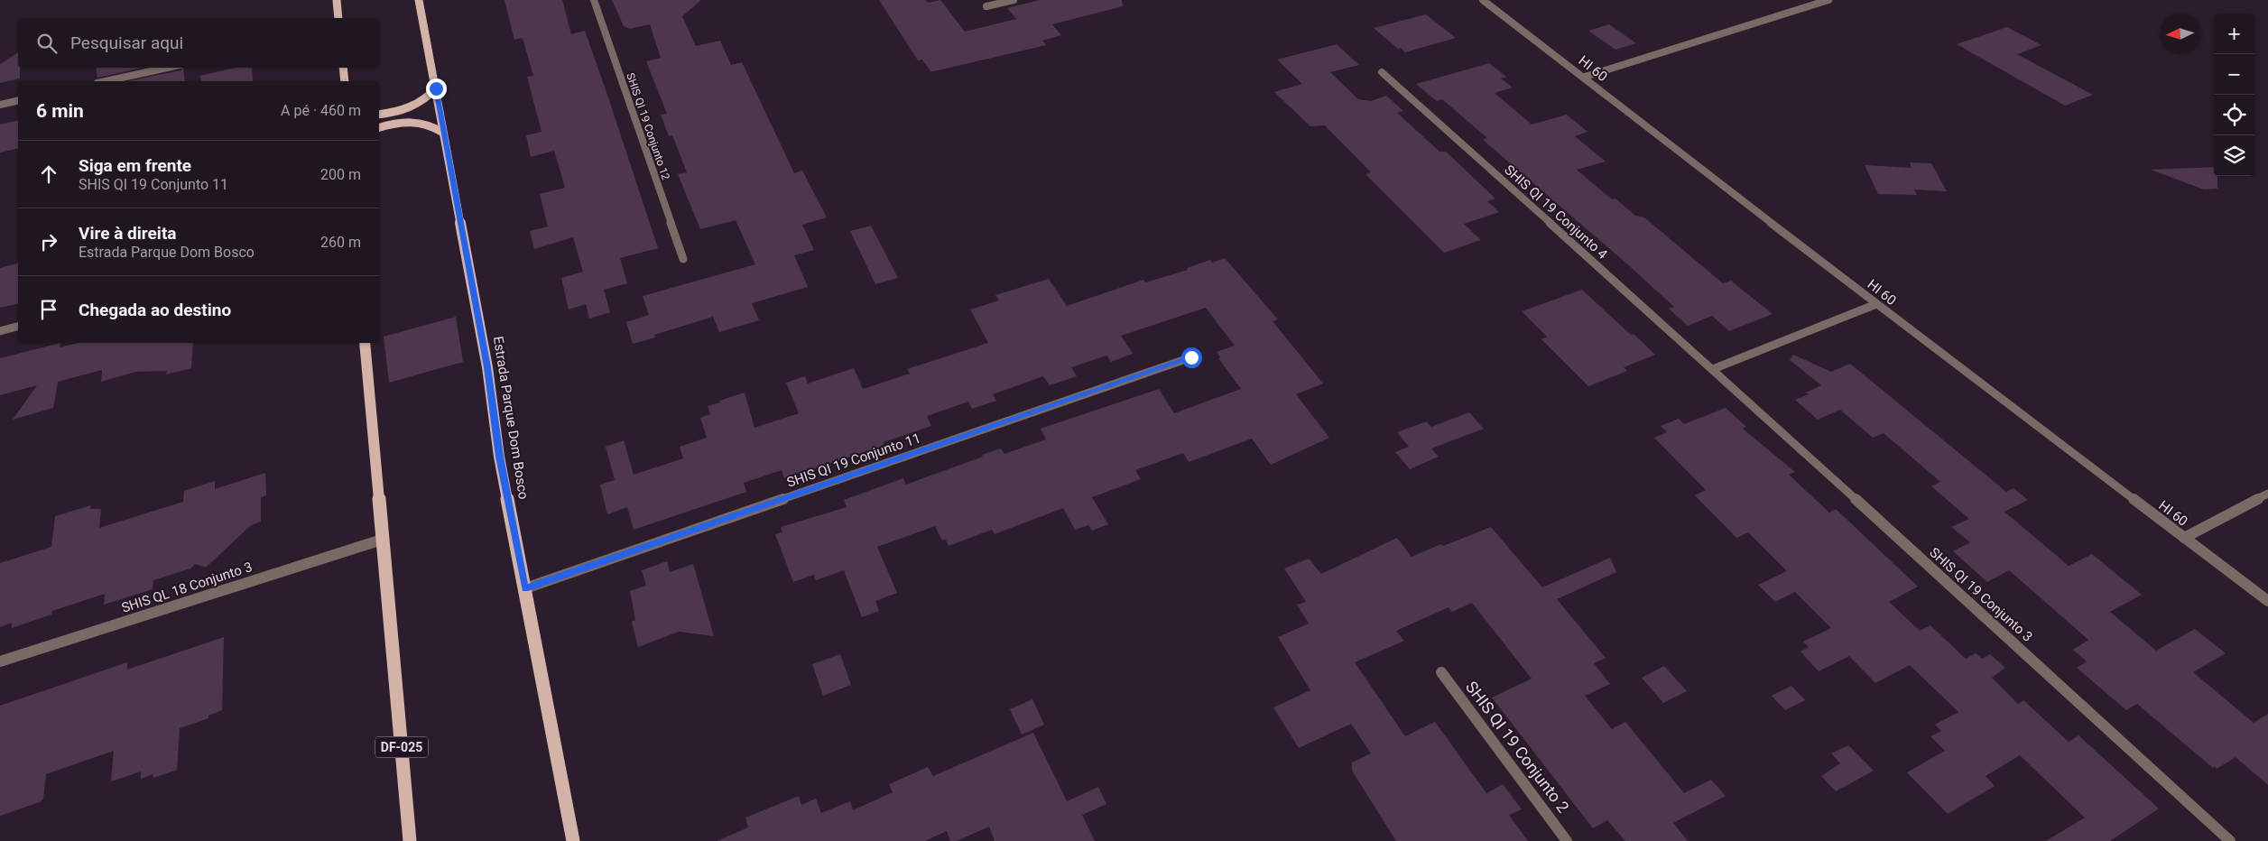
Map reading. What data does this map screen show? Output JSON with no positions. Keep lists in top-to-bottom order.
{
  "streets": {
    "main road": ["Estrada Parque Dom Bosco", "DF-025"],
    "street": [
      "HI 60",
      "SHIS QI 19 Conjunto 12",
      "SHIS QI 19 Conjunto 4",
      "SHIS QI 19 Conjunto 11",
      "SHIS QL 18 Conjunto 3",
      "SHIS QI 19 Conjunto 3",
      "SHIS QI 19 Conjunto 2"
    ]
  },
  "crossings": [
    ["SHIS QI 19 Conjunto 4", "SHIS QI 19 Conjunto 3"],
    ["Estrada Parque Dom Bosco", "SHIS QI 19 Conjunto 11"],
    ["SHIS QL 18 Conjunto 3", "DF-025"]
  ],
  "north": "left",
  "page": {
    "map_buttons": ["+", "−"],
    "search": "Pesquisar aqui",
    "heading": ["6 min", "A pé · 460 m"],
    "list": [
      ["Siga em frente", "SHIS QI 19 Conjunto 11", "200 m"],
      ["Vire à direita", "Estrada Parque Dom Bosco", "260 m"],
      "Chegada ao destino"
    ]
  }
}
